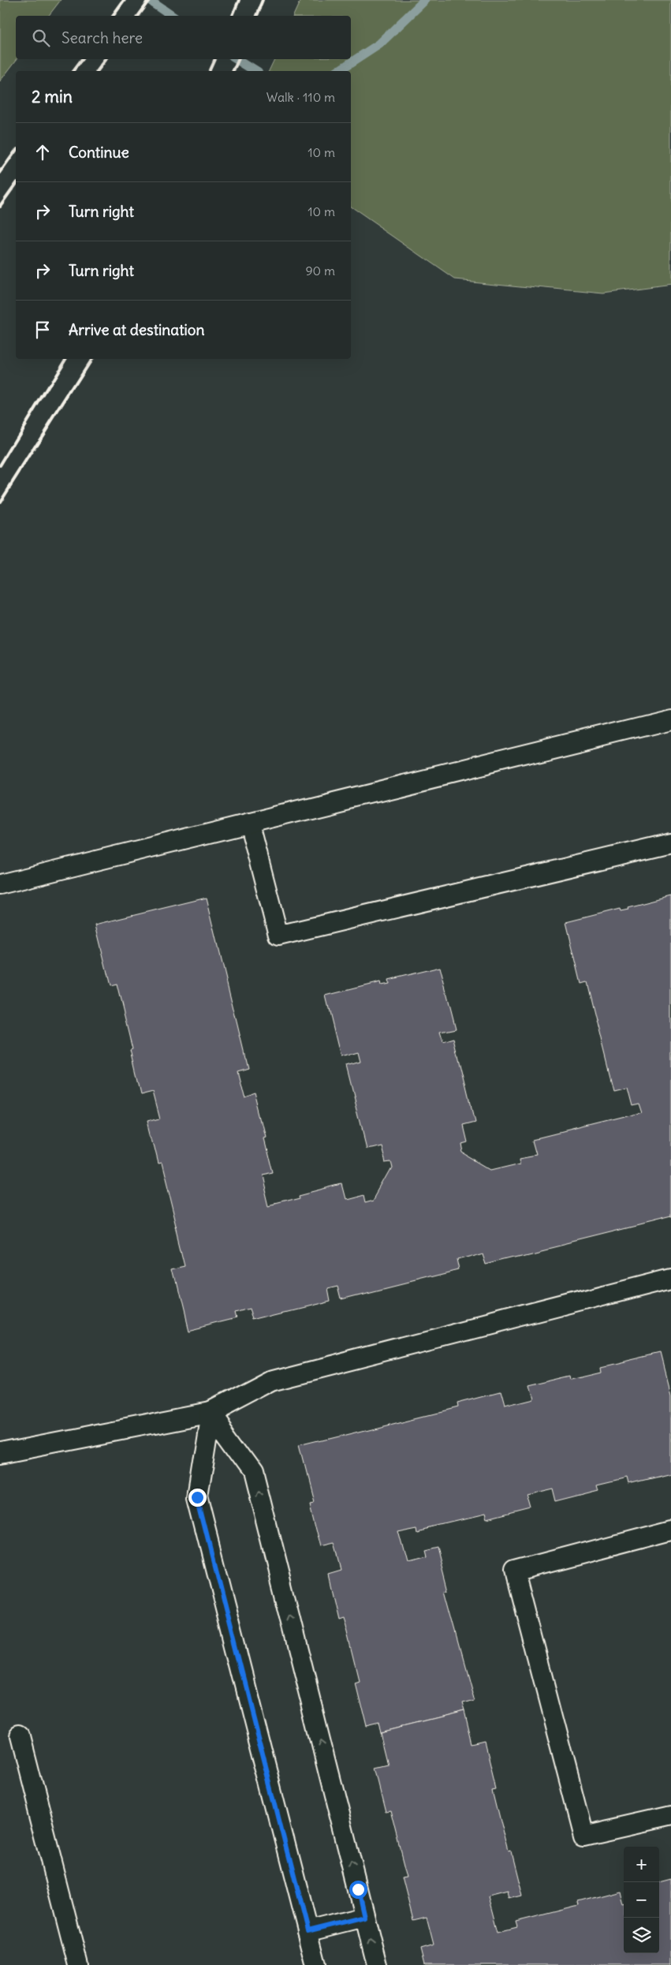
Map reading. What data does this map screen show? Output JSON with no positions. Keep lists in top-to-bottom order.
{
  "page": {
    "search": "Search here",
    "heading": ["2 min", "Walk · 110 m"],
    "list": [
      ["Continue", "10 m"],
      ["Turn right", "10 m"],
      ["Turn right", "90 m"],
      "Arrive at destination"
    ],
    "map_buttons": ["+", "−"]
  }
}
